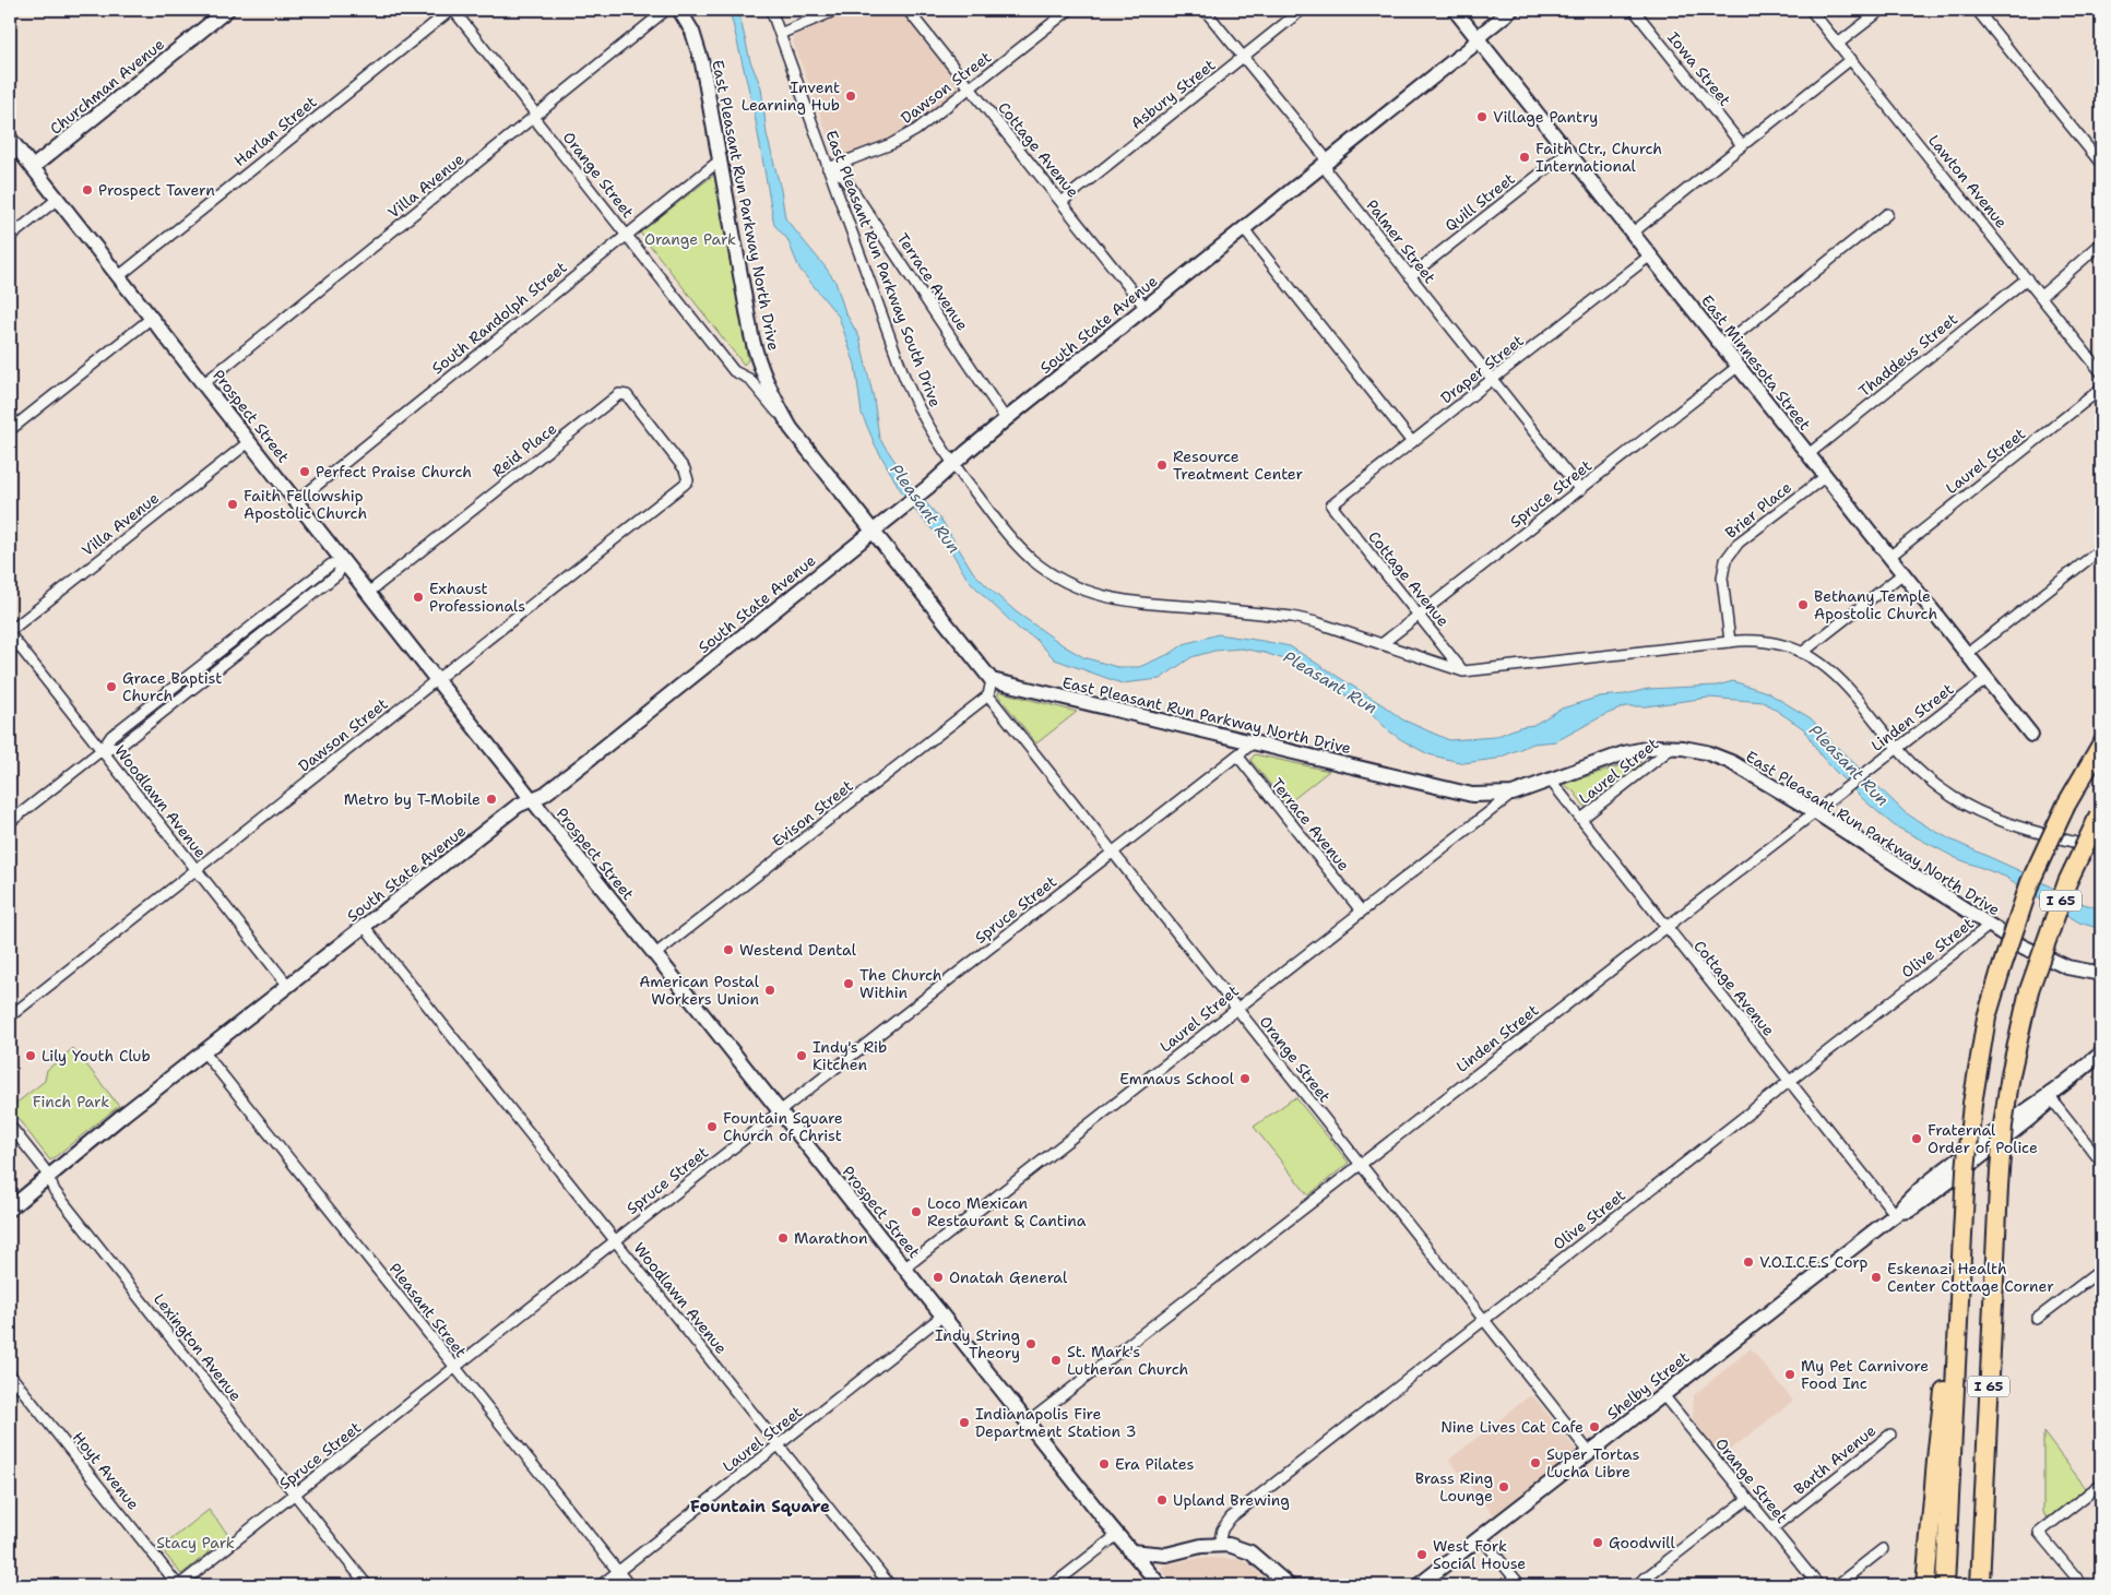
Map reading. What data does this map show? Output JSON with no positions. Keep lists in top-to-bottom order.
{
  "streets": {
    "highway": ["I 65"],
    "street": [
      "Iowa Street",
      "Churchman Avenue",
      "Dawson Street",
      "Asbury Street",
      "Harlan Street",
      "Cottage Avenue",
      "Orange Street",
      "Lawton Avenue",
      "Villa Avenue",
      "Quill Street",
      "East Pleasant Run Parkway North Drive",
      "Palmer Street",
      "East Pleasant Run Parkway South Drive",
      "Terrace Avenue",
      "South Randolph Street",
      "South State Avenue",
      "Thaddeus Street",
      "East Minnesota Street",
      "Draper Street",
      "Prospect Street",
      "Reid Place",
      "Laurel Street",
      "Spruce Street",
      "Brier Place",
      "Linden Street",
      "Woodlawn Avenue",
      "Evison Street",
      "Olive Street",
      "Pleasant Street",
      "Lexington Avenue",
      "Shelby Street",
      "Barth Avenue",
      "Hoyt Avenue"
    ]
  },
  "crossings": [
    ["Churchman Avenue", "Prospect Street"],
    ["Dawson Street", "Cottage Avenue"],
    ["Dawson Street", "East Pleasant Run Parkway South Drive"],
    ["Dawson Street", "Terrace Avenue"],
    ["Dawson Street", "Prospect Street"],
    ["Dawson Street", "Reid Place"],
    ["Dawson Street", "Woodlawn Avenue"],
    ["Asbury Street", "Cottage Avenue"],
    ["Asbury Street", "Palmer Street"],
    ["Harlan Street", "Orange Street"],
    ["Harlan Street", "Prospect Street"],
    ["Cottage Avenue", "East Pleasant Run Parkway North Drive"],
    ["Cottage Avenue", "East Pleasant Run Parkway South Drive"],
    ["Cottage Avenue", "South State Avenue"],
    ["Cottage Avenue", "Draper Street"],
    ["Cottage Avenue", "Laurel Street"],
    ["Cottage Avenue", "Spruce Street"],
    ["Cottage Avenue", "Linden Street"],
    ["Cottage Avenue", "Olive Street"],
    ["Cottage Avenue", "Shelby Street"],
    ["Orange Street", "Villa Avenue"],
    ["Orange Street", "East Pleasant Run Parkway North Drive"],
    ["Orange Street", "South Randolph Street"],
    ["Orange Street", "Laurel Street"],
    ["Orange Street", "Spruce Street"],
    ["Orange Street", "Linden Street"],
    ["Orange Street", "Evison Street"],
    ["Orange Street", "Olive Street"],
    ["Orange Street", "Shelby Street"],
    ["Orange Street", "Barth Avenue"],
    ["Lawton Avenue", "Thaddeus Street"],
    ["Villa Avenue", "Prospect Street"],
    ["Villa Avenue", "Woodlawn Avenue"],
    ["Quill Street", "Palmer Street"],
    ["Quill Street", "East Minnesota Street"],
    ["East Pleasant Run Parkway North Drive", "South Randolph Street"],
    ["East Pleasant Run Parkway North Drive", "South State Avenue"],
    ["East Pleasant Run Parkway North Drive", "Laurel Street"],
    ["East Pleasant Run Parkway North Drive", "Spruce Street"],
    ["East Pleasant Run Parkway North Drive", "Linden Street"],
    ["East Pleasant Run Parkway North Drive", "Olive Street"],
    ["Palmer Street", "South State Avenue"],
    ["Palmer Street", "Draper Street"],
    ["Palmer Street", "Spruce Street"],
    ["East Pleasant Run Parkway South Drive", "Terrace Avenue"],
    ["East Pleasant Run Parkway South Drive", "South State Avenue"],
    ["East Pleasant Run Parkway South Drive", "Spruce Street"],
    ["East Pleasant Run Parkway South Drive", "Brier Place"],
    ["East Pleasant Run Parkway South Drive", "Linden Street"],
    ["Terrace Avenue", "South State Avenue"],
    ["Terrace Avenue", "Laurel Street"],
    ["Terrace Avenue", "Spruce Street"],
    ["South Randolph Street", "Prospect Street"],
    ["South State Avenue", "East Minnesota Street"],
    ["South State Avenue", "Prospect Street"],
    ["South State Avenue", "Woodlawn Avenue"],
    ["South State Avenue", "Pleasant Street"],
    ["South State Avenue", "Lexington Avenue"],
    ["Thaddeus Street", "East Minnesota Street"],
    ["East Minnesota Street", "Draper Street"],
    ["East Minnesota Street", "Laurel Street"],
    ["East Minnesota Street", "Spruce Street"],
    ["East Minnesota Street", "Brier Place"],
    ["East Minnesota Street", "Linden Street"],
    ["Prospect Street", "Reid Place"],
    ["Prospect Street", "Laurel Street"],
    ["Prospect Street", "Spruce Street"],
    ["Prospect Street", "Linden Street"],
    ["Prospect Street", "Evison Street"],
    ["Laurel Street", "Woodlawn Avenue"],
    ["Laurel Street", "Pleasant Street"],
    ["Spruce Street", "Woodlawn Avenue"],
    ["Spruce Street", "Pleasant Street"],
    ["Spruce Street", "Lexington Avenue"],
    ["Spruce Street", "Hoyt Avenue"]
  ],
  "districts": ["Fountain Square"],
  "water": ["Pleasant Run"],
  "parks": ["Orange Park", "Finch Park", "Stacy Park"],
  "places": [
    "Invent Learning Hub",
    "Village Pantry",
    "Faith Ctr., Church International",
    "Prospect Tavern",
    "Resource Treatment Center",
    "Perfect Praise Church",
    "Faith Fellowship Apostolic Church",
    "Exhaust Professionals",
    "Bethany Temple Apostolic Church",
    "Grace Baptist Church",
    "Metro by T-Mobile",
    "Westend Dental",
    "The Church Within",
    "American Postal Workers Union",
    "Lily Youth Club",
    "Indy's Rib Kitchen",
    "Emmaus School",
    "Fountain Square Church of Christ",
    "Fraternal Order of Police",
    "Loco Mexican Restaurant & Cantina",
    "Marathon",
    "V.O.I.C.E.S Corp",
    "Onatah General",
    "Eskenazi Health Center Cottage Corner",
    "Indy String Theory",
    "St. Mark's Lutheran Church",
    "My Pet Carnivore Food Inc",
    "Indianapolis Fire Department Station 3",
    "Nine Lives Cat Cafe",
    "Super Tortas Lucha Libre",
    "Era Pilates",
    "Brass Ring Lounge",
    "Upland Brewing",
    "Goodwill",
    "West Fork Social House"
  ]
}
